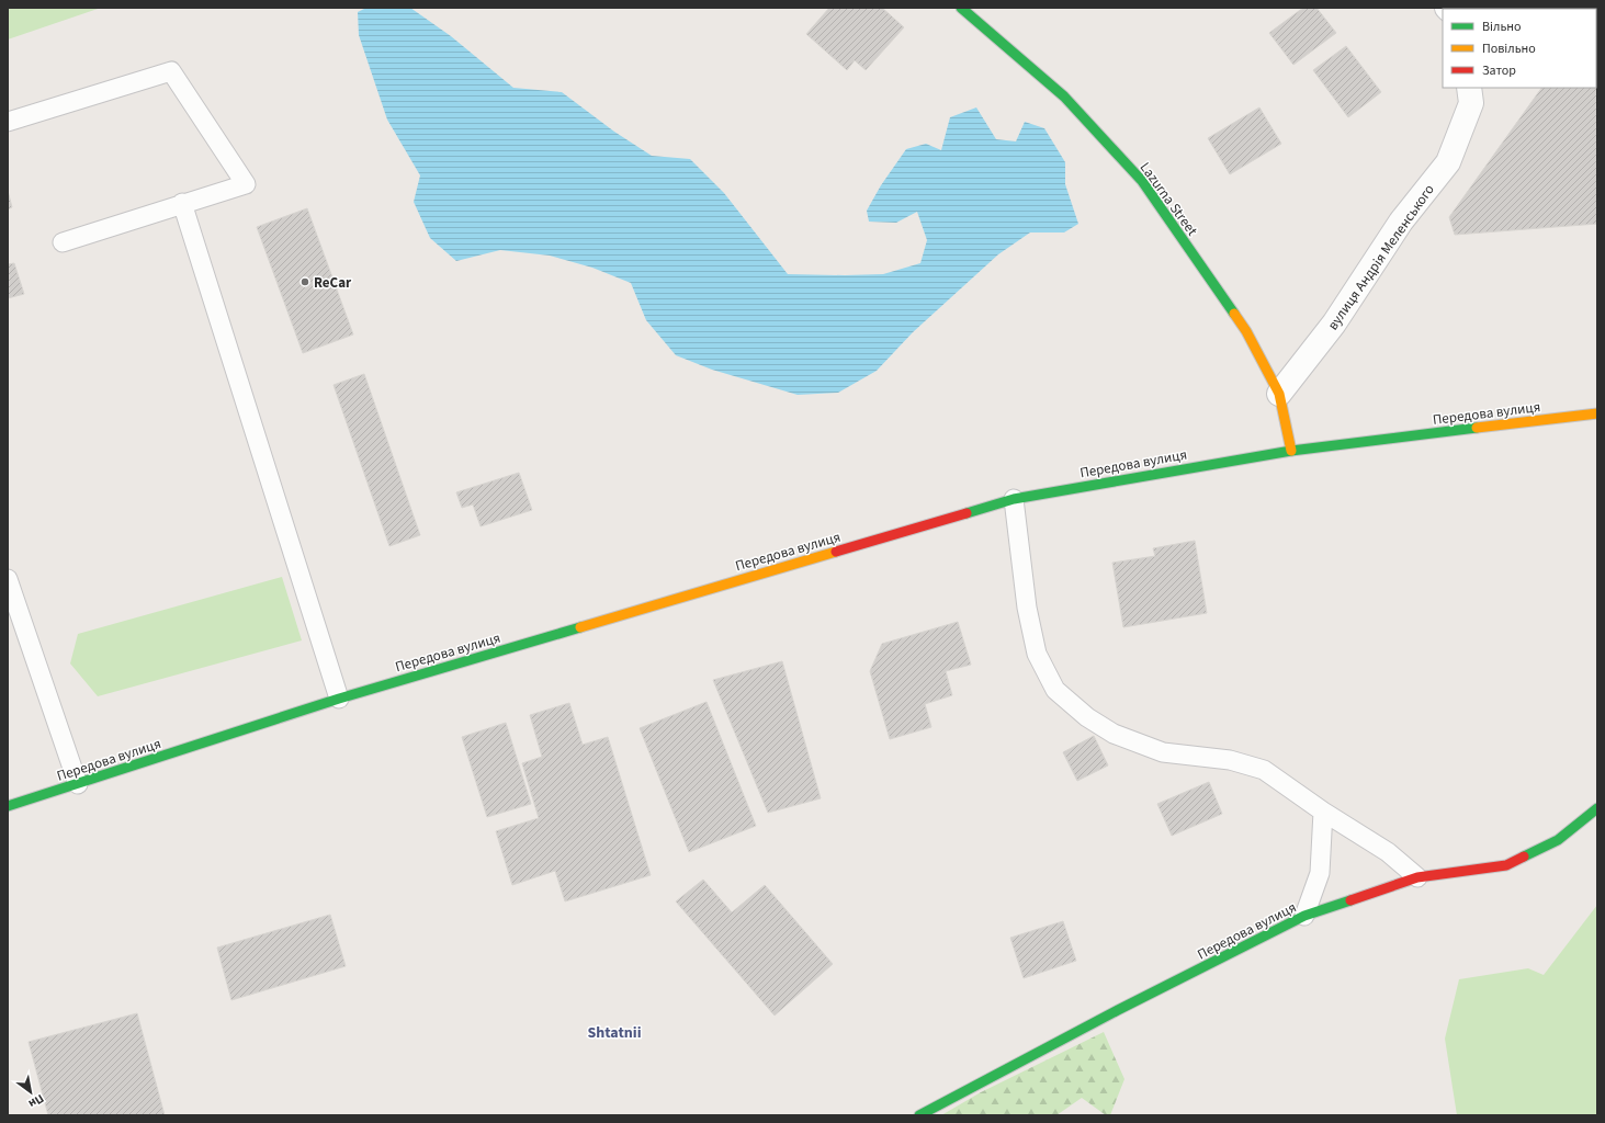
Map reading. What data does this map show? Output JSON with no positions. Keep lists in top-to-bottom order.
{
  "streets": {
    "street": ["Lazurna Street", "вулиця Андрія Меленського", "Передова вулиця"]
  },
  "crossings": [
    ["Lazurna Street", "вулиця Андрія Меленського"],
    ["Lazurna Street", "Передова вулиця"]
  ],
  "districts": ["Shtatnii"],
  "places": ["ReCar"],
  "legend": ["Вільно", "Повільно", "Затор"],
  "north": "bottom right"
}
